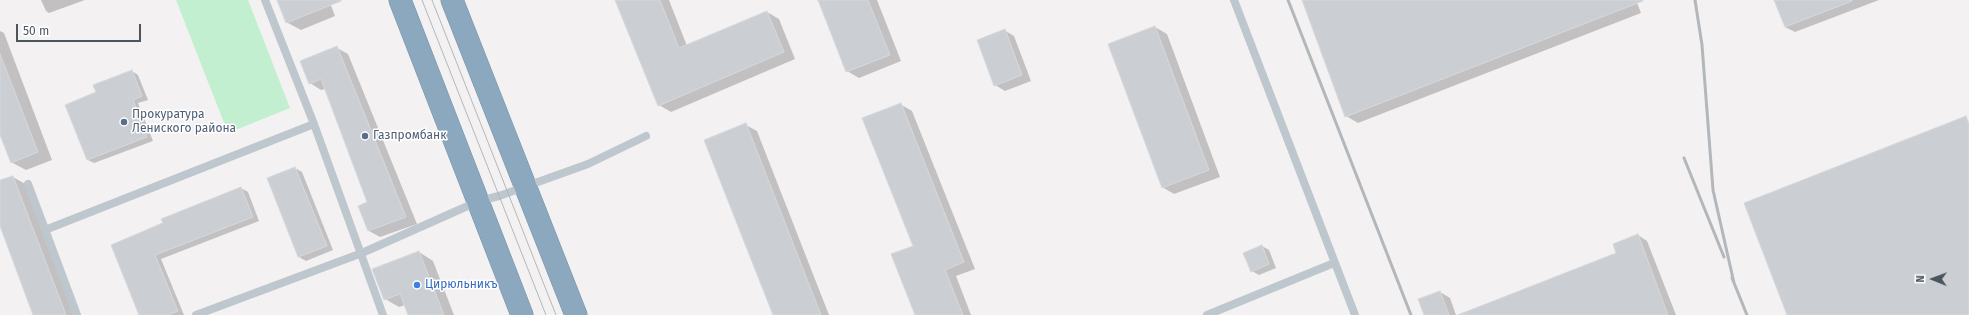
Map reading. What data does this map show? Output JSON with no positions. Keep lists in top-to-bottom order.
{
  "places": ["Прокуратура Лениского района", "Газпромбанк", "Цирюльникъ"],
  "scale_bar": "50 m",
  "north": "left"
}
